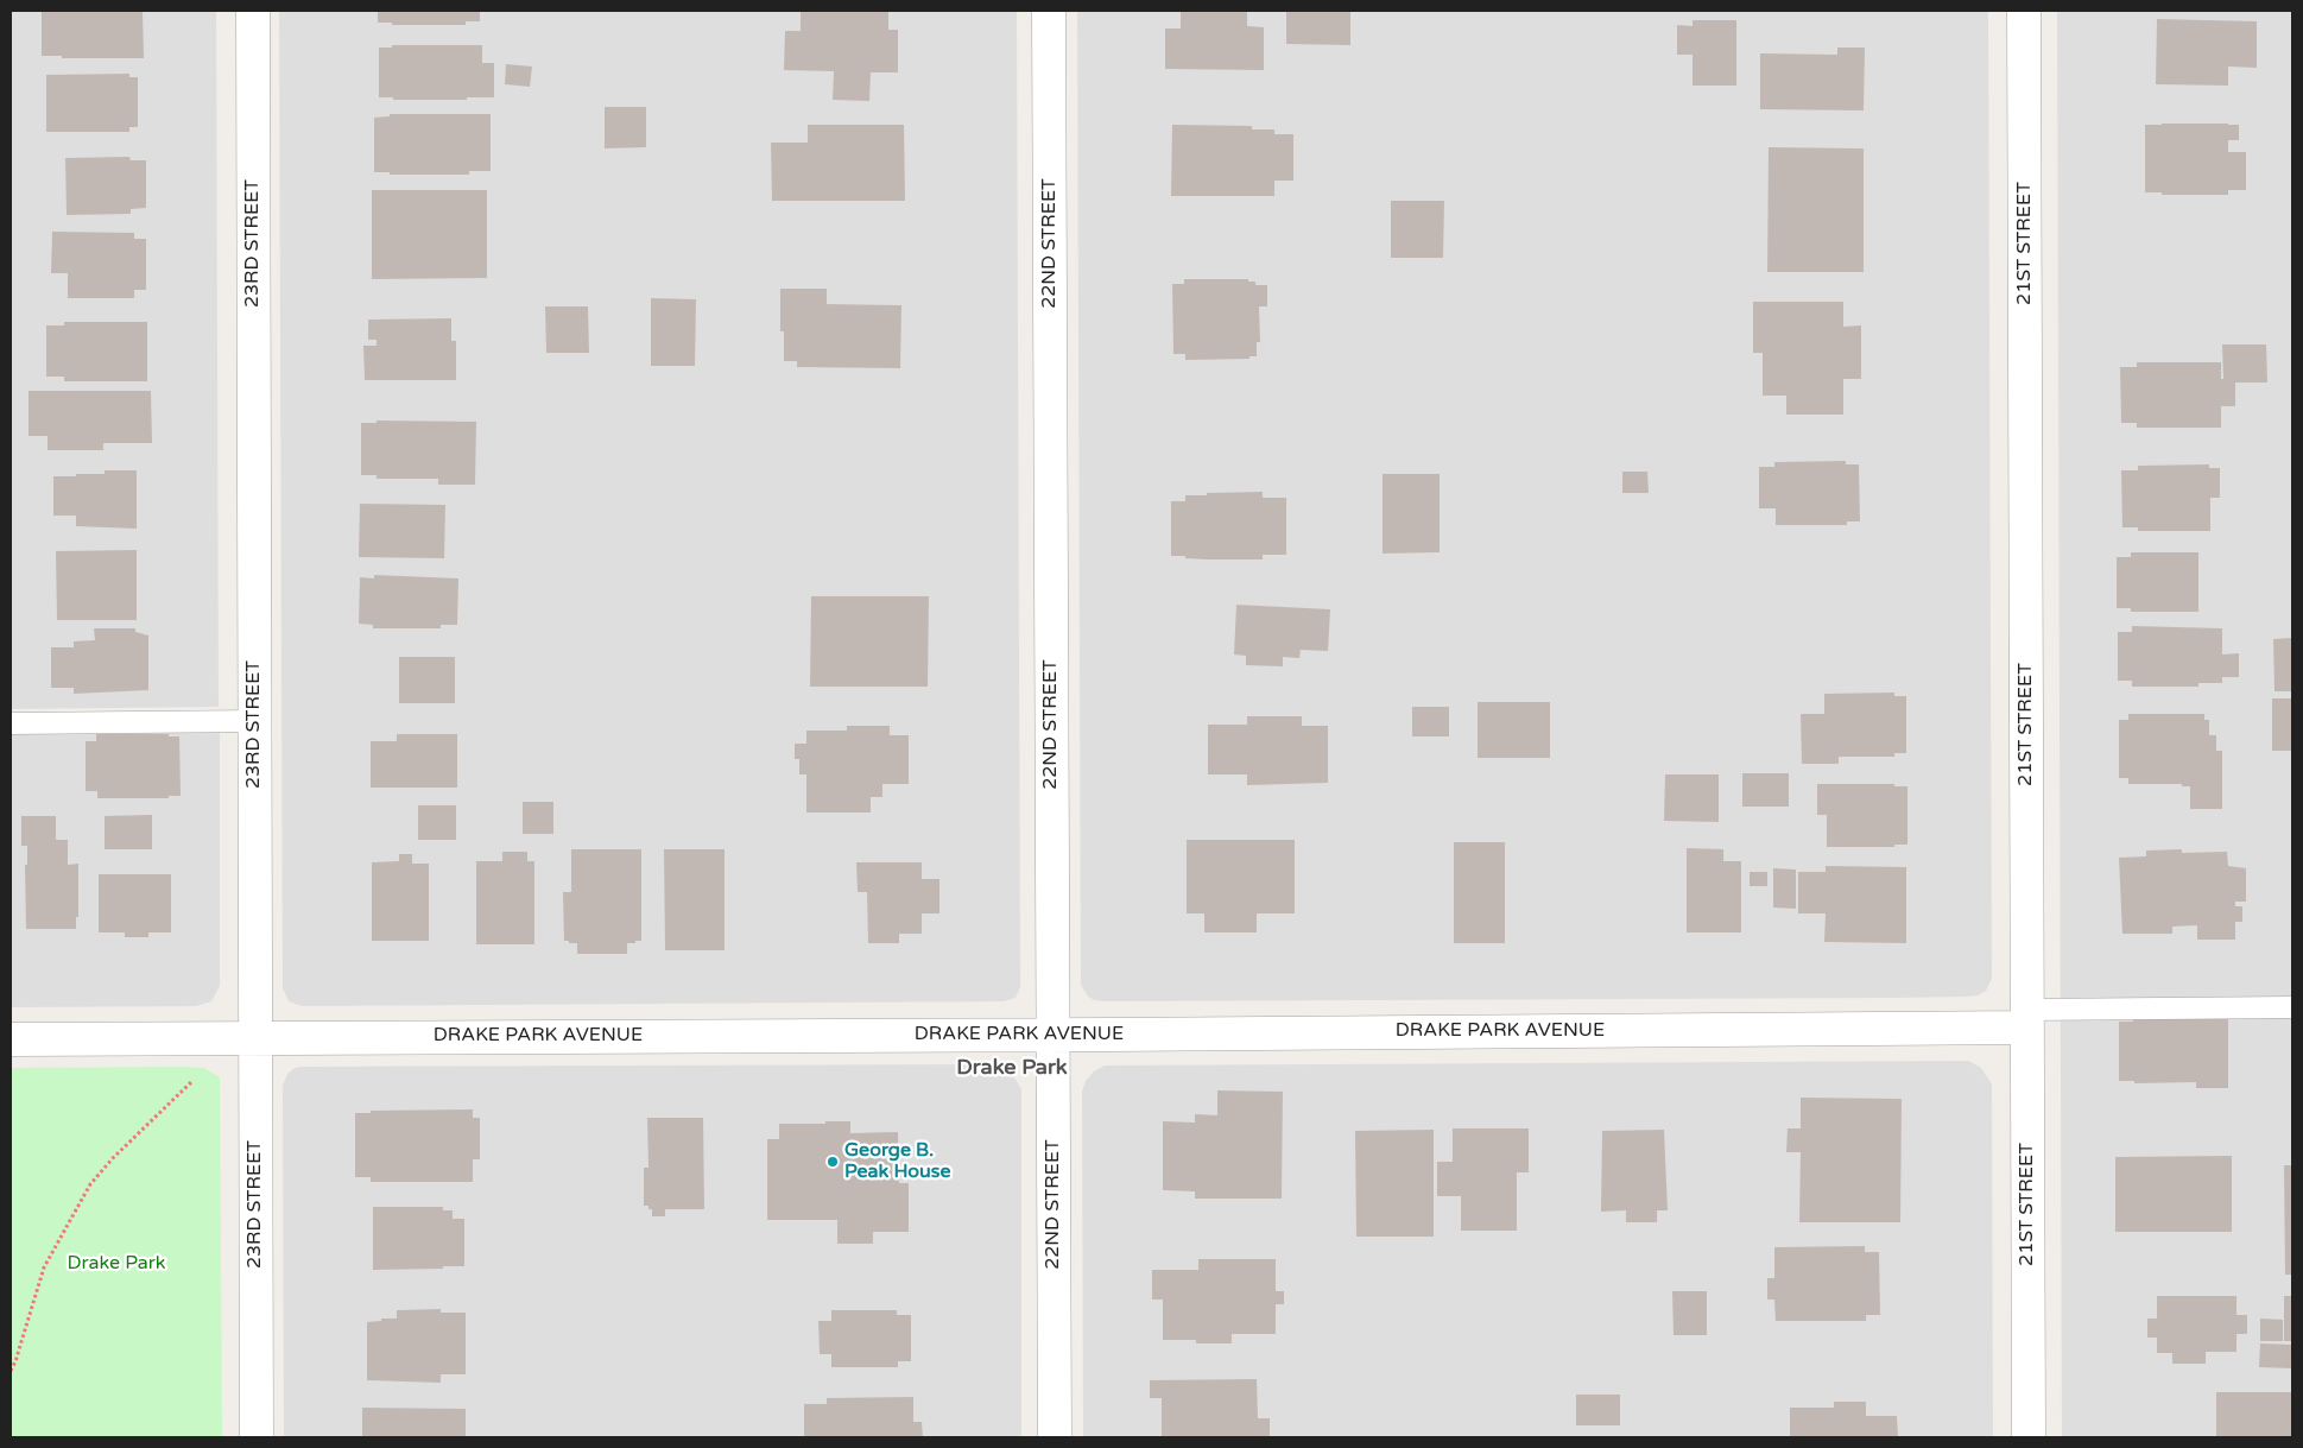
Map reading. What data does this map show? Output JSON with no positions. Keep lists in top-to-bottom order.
{
  "streets": {
    "street": [
      "23RD STREET",
      "22ND STREET",
      "21ST STREET",
      "DRAKE PARK AVENUE"
    ]
  },
  "crossings": [
    ["23RD STREET", "DRAKE PARK AVENUE"],
    ["22ND STREET", "DRAKE PARK AVENUE"],
    ["21ST STREET", "DRAKE PARK AVENUE"]
  ],
  "districts": ["Drake Park"],
  "parks": ["Drake Park"],
  "places": ["George B. Peak House"]
}
